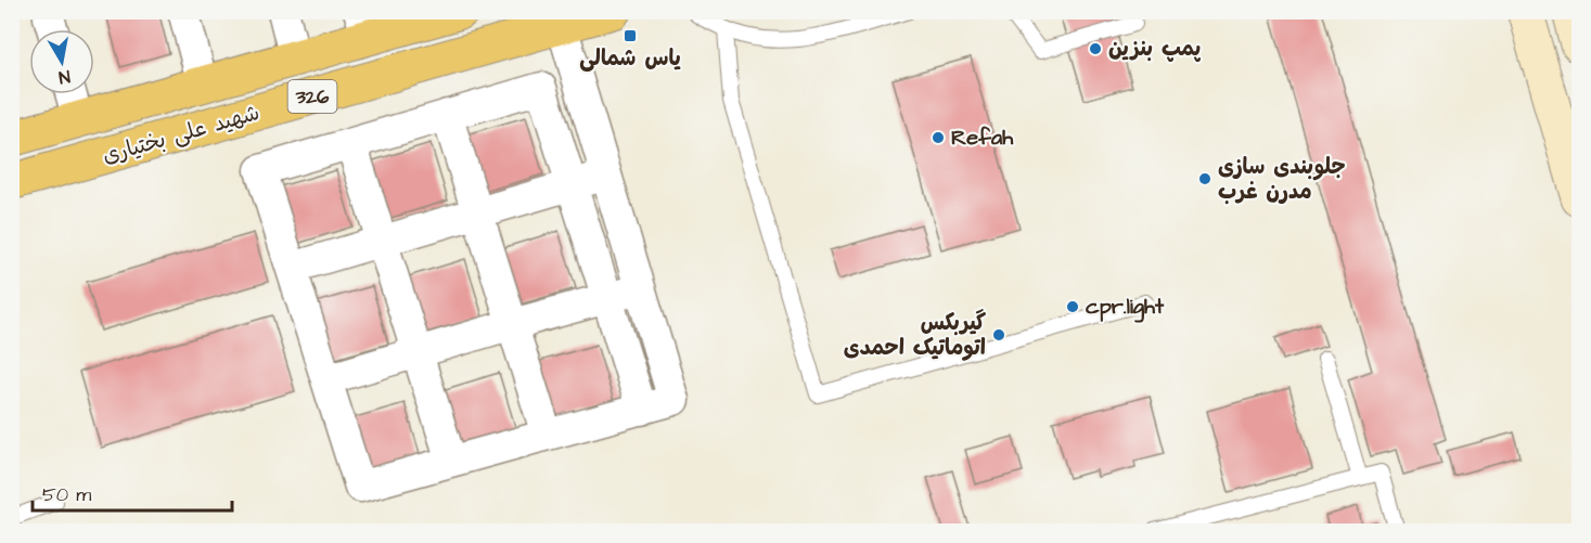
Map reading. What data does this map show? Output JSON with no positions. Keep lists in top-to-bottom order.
{
  "streets": {
    "main road": ["326", "شهید علی بختیاری"]
  },
  "places": {
    "transit": ["یاس شمالی"],
    "other": [
      "پمپ بنزین",
      "Refah",
      "جلوبندی سازی مدرن غرب",
      "cpr.light",
      "گیربکس اتوماتیک احمدی"
    ]
  },
  "scale_bar": "50 m",
  "north": "bottom"
}
